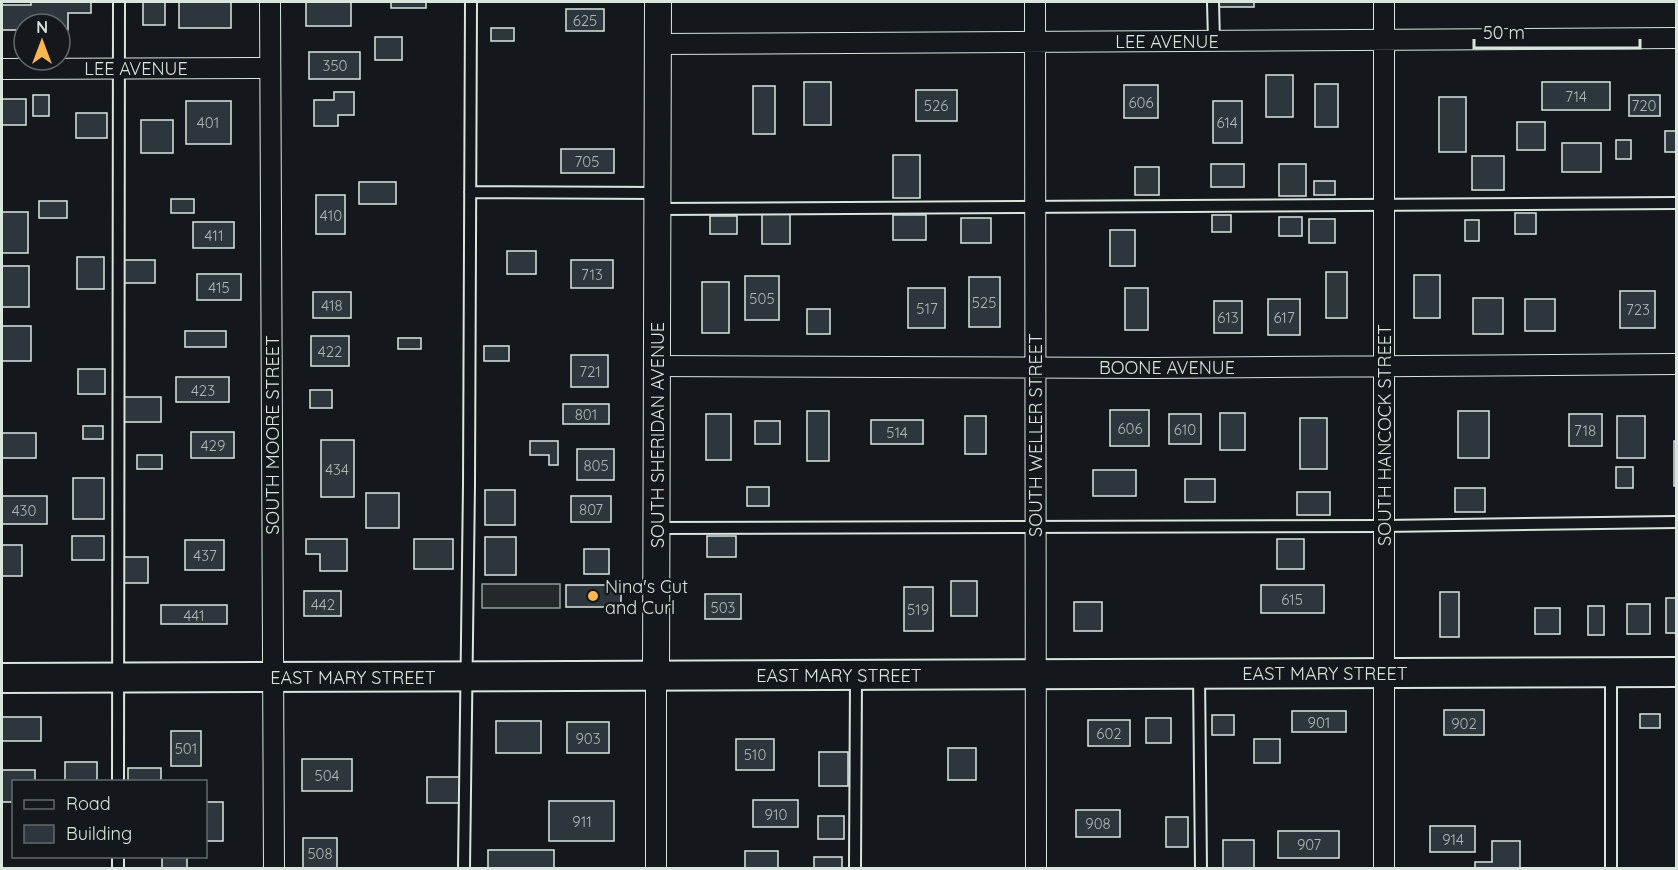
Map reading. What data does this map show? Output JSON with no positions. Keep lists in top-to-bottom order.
{
  "streets": {
    "main road": ["EAST MARY STREET"],
    "street": [
      "LEE AVENUE",
      "BOONE AVENUE",
      "SOUTH MOORE STREET",
      "SOUTH SHERIDAN AVENUE",
      "SOUTH WELLER STREET",
      "SOUTH HANCOCK STREET"
    ]
  },
  "crossings": [
    ["LEE AVENUE", "SOUTH MOORE STREET"],
    ["LEE AVENUE", "SOUTH SHERIDAN AVENUE"],
    ["LEE AVENUE", "SOUTH WELLER STREET"],
    ["LEE AVENUE", "SOUTH HANCOCK STREET"],
    ["BOONE AVENUE", "SOUTH SHERIDAN AVENUE"],
    ["BOONE AVENUE", "SOUTH WELLER STREET"],
    ["BOONE AVENUE", "SOUTH HANCOCK STREET"],
    ["SOUTH MOORE STREET", "EAST MARY STREET"],
    ["SOUTH SHERIDAN AVENUE", "EAST MARY STREET"],
    ["SOUTH WELLER STREET", "EAST MARY STREET"],
    ["SOUTH HANCOCK STREET", "EAST MARY STREET"]
  ],
  "places": ["Nina's Cut and Curl"],
  "house_numbers": [
    "625",
    "350",
    "714",
    "606",
    "526",
    "720",
    "401",
    "614",
    "705",
    "410",
    "411",
    "713",
    "415",
    "505",
    "525",
    "418",
    "517",
    "723",
    "613",
    "617",
    "422",
    "721",
    "423",
    "801",
    "606",
    "610",
    "718",
    "514",
    "429",
    "805",
    "434",
    "807",
    "430",
    "437",
    "615",
    "442",
    "503",
    "519",
    "441",
    "901",
    "902",
    "602",
    "903",
    "501",
    "510",
    "504",
    "910",
    "911",
    "908",
    "914",
    "907",
    "508"
  ],
  "legend": ["Road", "Building"],
  "scale_bar": "50 m",
  "north": "top"
}
